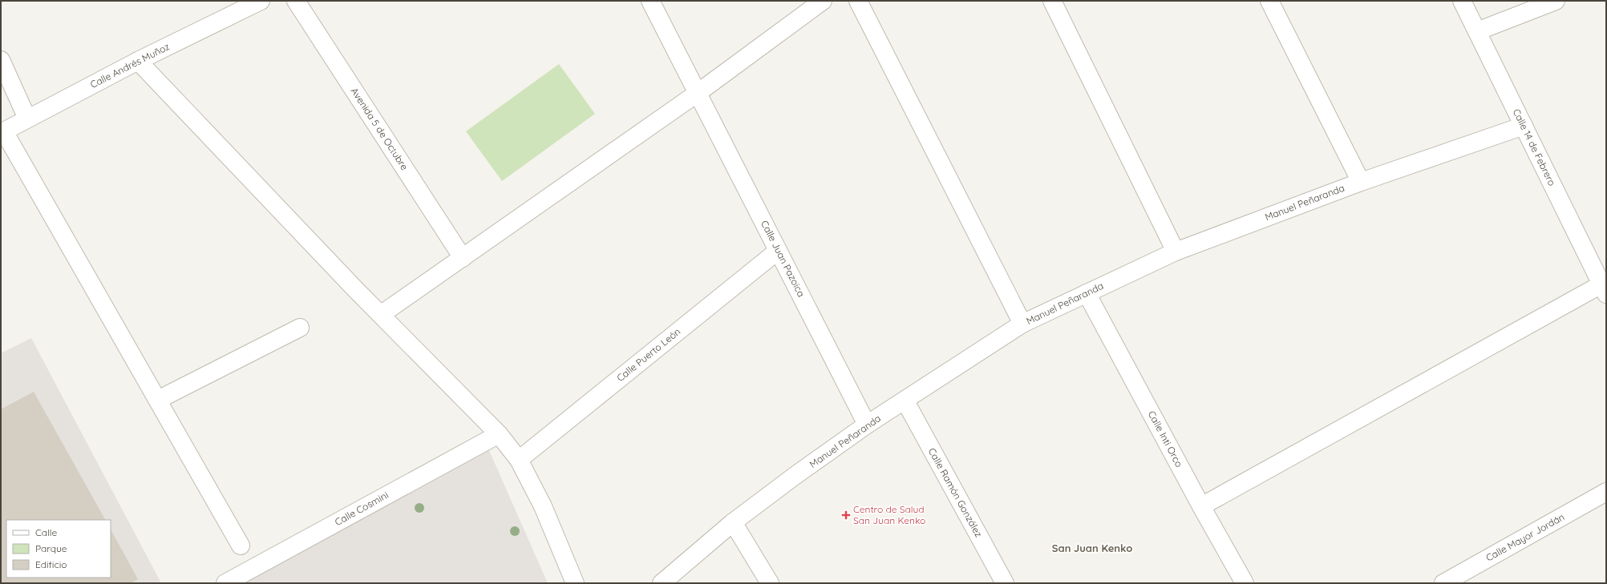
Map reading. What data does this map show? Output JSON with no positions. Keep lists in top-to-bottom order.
{
  "streets": {
    "street": [
      "Calle Andrés Muñoz",
      "Avenida 5 de Octubre",
      "Calle 14 de Febrero",
      "Manuel Peñaranda",
      "Calle Juan Pazoica",
      "Calle Puerto León",
      "Calle Inti Orco",
      "Calle Ramón González",
      "Calle Cosmini",
      "Calle Mayor Jordán"
    ]
  },
  "crossings": [
    ["Calle 14 de Febrero", "Manuel Peñaranda"],
    ["Manuel Peñaranda", "Calle Juan Pazoica"],
    ["Manuel Peñaranda", "Calle Inti Orco"],
    ["Manuel Peñaranda", "Calle Ramón González"],
    ["Calle Juan Pazoica", "Calle Puerto León"]
  ],
  "districts": ["San Juan Kenko"],
  "places": {
    "health": ["Centro de Salud San Juan Kenko"]
  },
  "legend": ["Calle", "Parque", "Edificio"]
}
